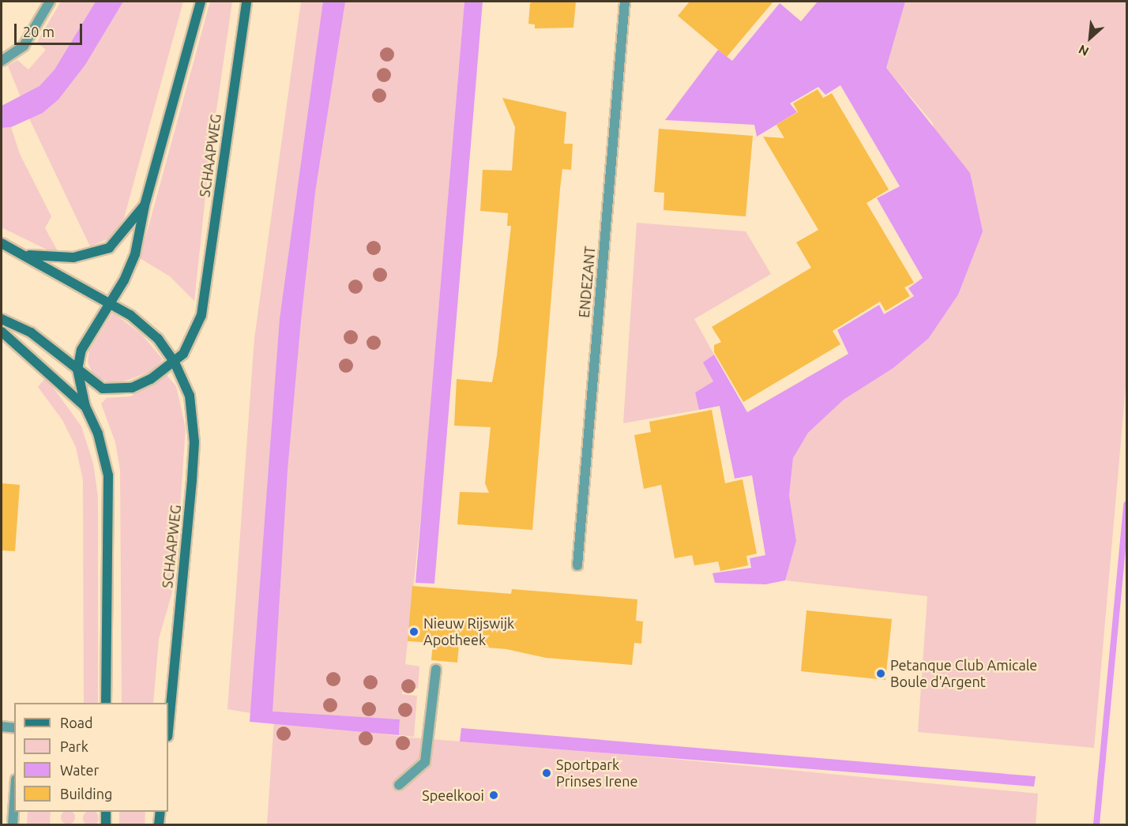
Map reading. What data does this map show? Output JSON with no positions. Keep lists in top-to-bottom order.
{
  "streets": {
    "street": ["SCHAAPWEG", "ENDEZANT"]
  },
  "places": [
    "Nieuw Rijswijk Apotheek",
    "Petanque Club Amicale Boule d'Argent",
    "Sportpark Prinses Irene",
    "Speelkooi"
  ],
  "legend": [
    "Road",
    "Park",
    "Water",
    "Building"
  ],
  "scale_bar": "20 m",
  "north": "bottom left"
}
